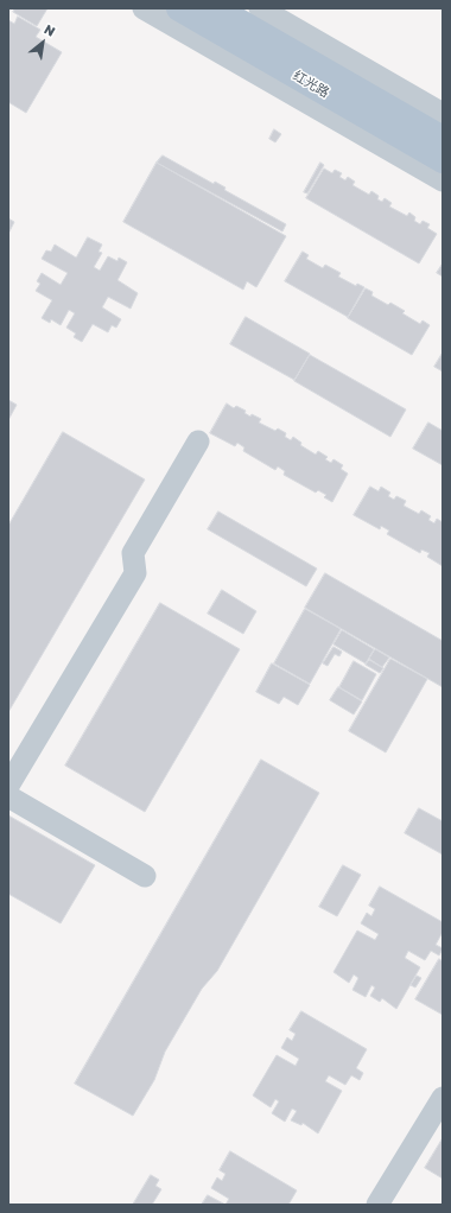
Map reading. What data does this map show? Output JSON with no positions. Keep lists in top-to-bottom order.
{
  "streets": {
    "main road": ["红光路"]
  },
  "north": "top right"
}
